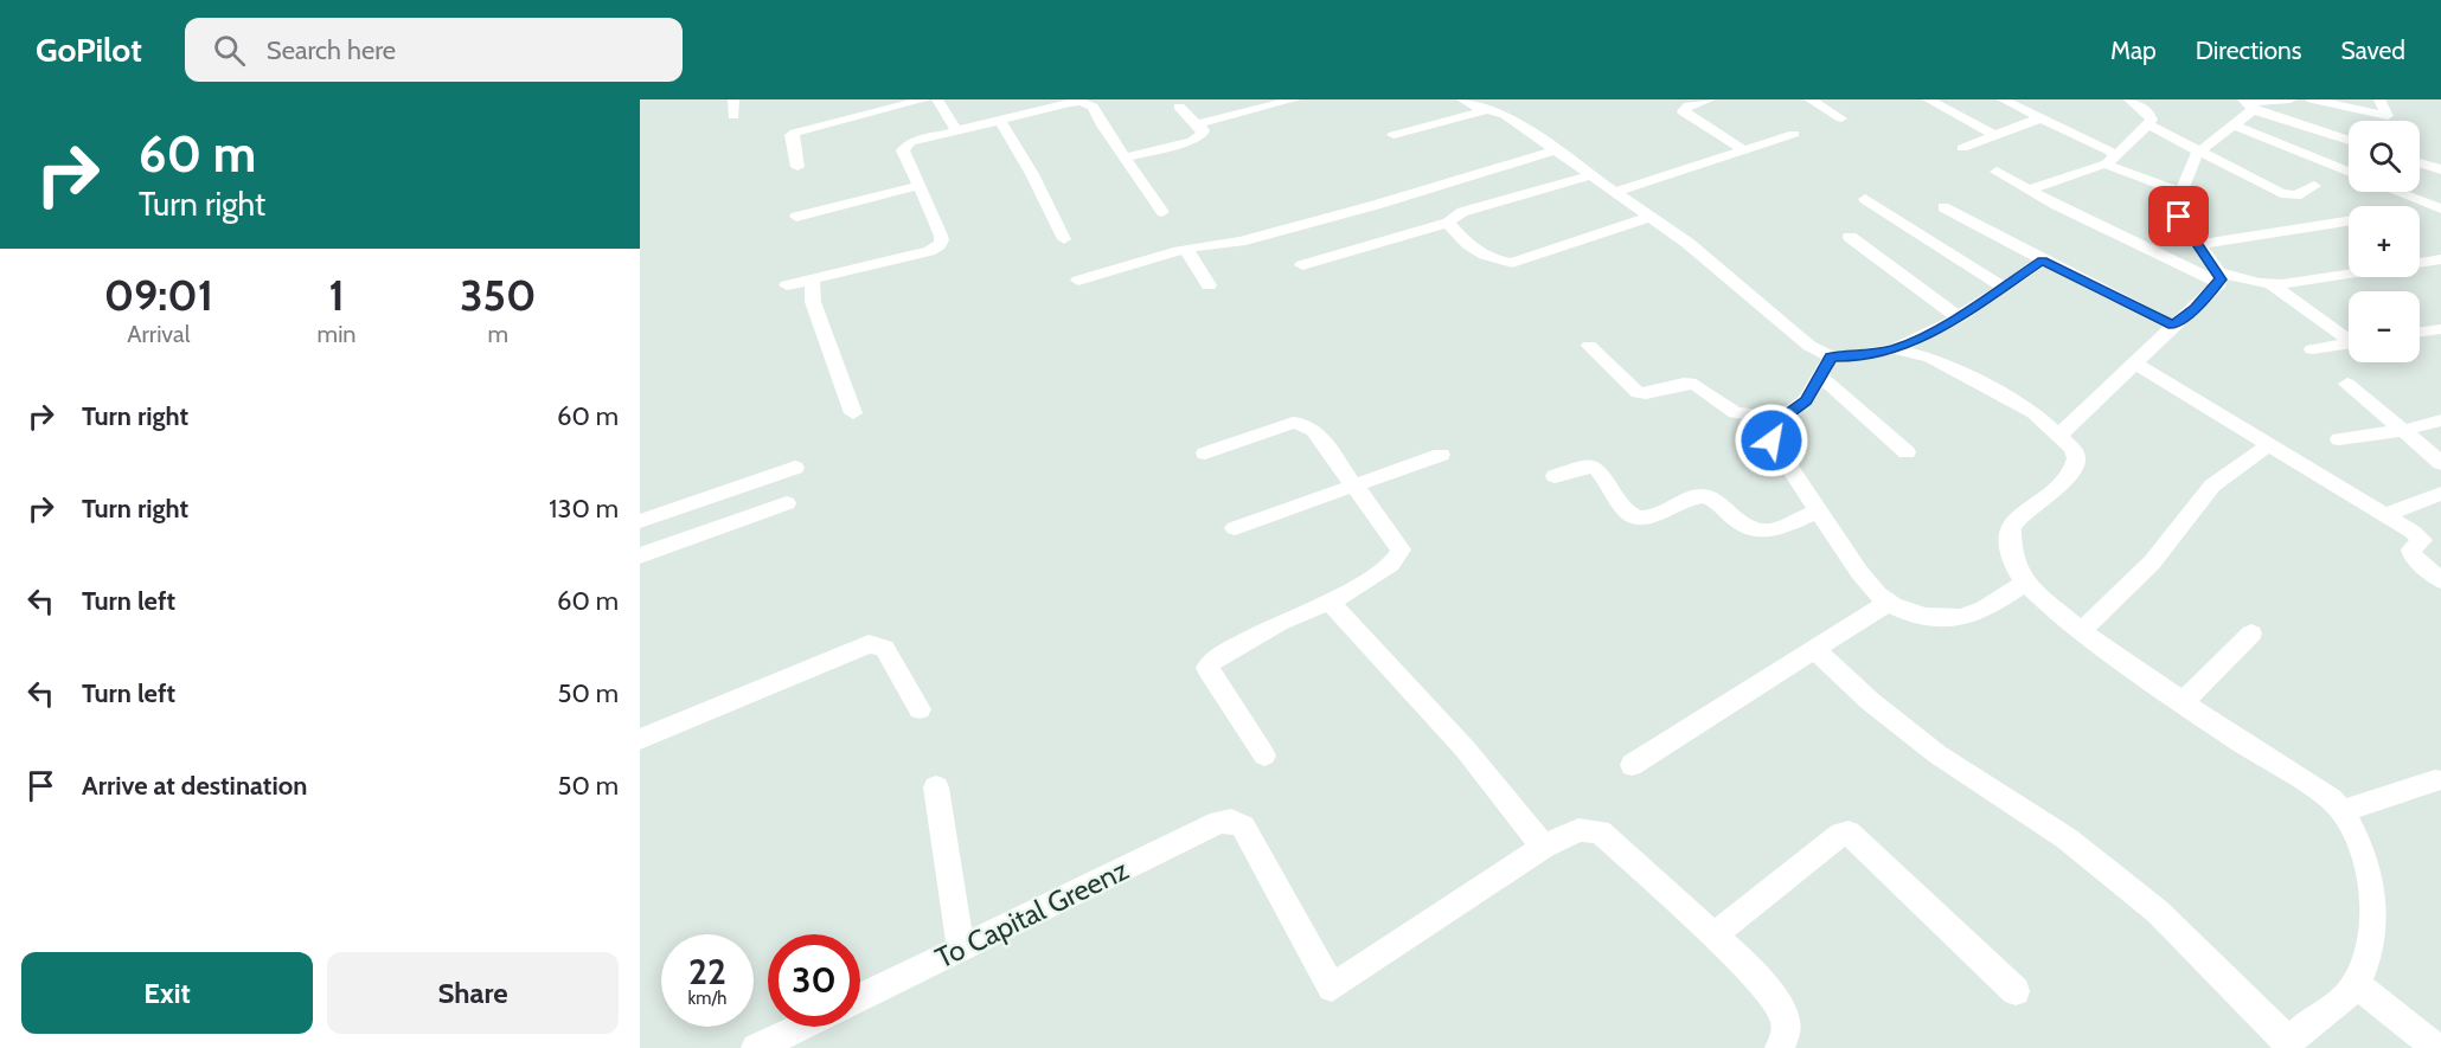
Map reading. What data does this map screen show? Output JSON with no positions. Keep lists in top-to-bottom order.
{
  "streets": {
    "street": ["To Capital Greenz"]
  },
  "page": {
    "header": "GoPilot",
    "search": "Search here",
    "nav": ["Map", "Directions", "Saved"],
    "turn": ["60 m", "Turn right"],
    "map_buttons": ["+", "−"],
    "eta": [
      "09:01",
      "Arrival",
      "1",
      "min",
      "350",
      "m"
    ],
    "list": [
      {
        "name": "Turn right",
        "value": "60 m"
      },
      {
        "name": "Turn right",
        "value": "130 m"
      },
      {
        "name": "Turn left",
        "value": "60 m"
      },
      {
        "name": "Turn left",
        "value": "50 m"
      },
      {
        "name": "Arrive at destination",
        "value": "50 m"
      }
    ],
    "speed": "22 km/h",
    "limit": "30",
    "buttons": ["Exit", "Share"]
  }
}
